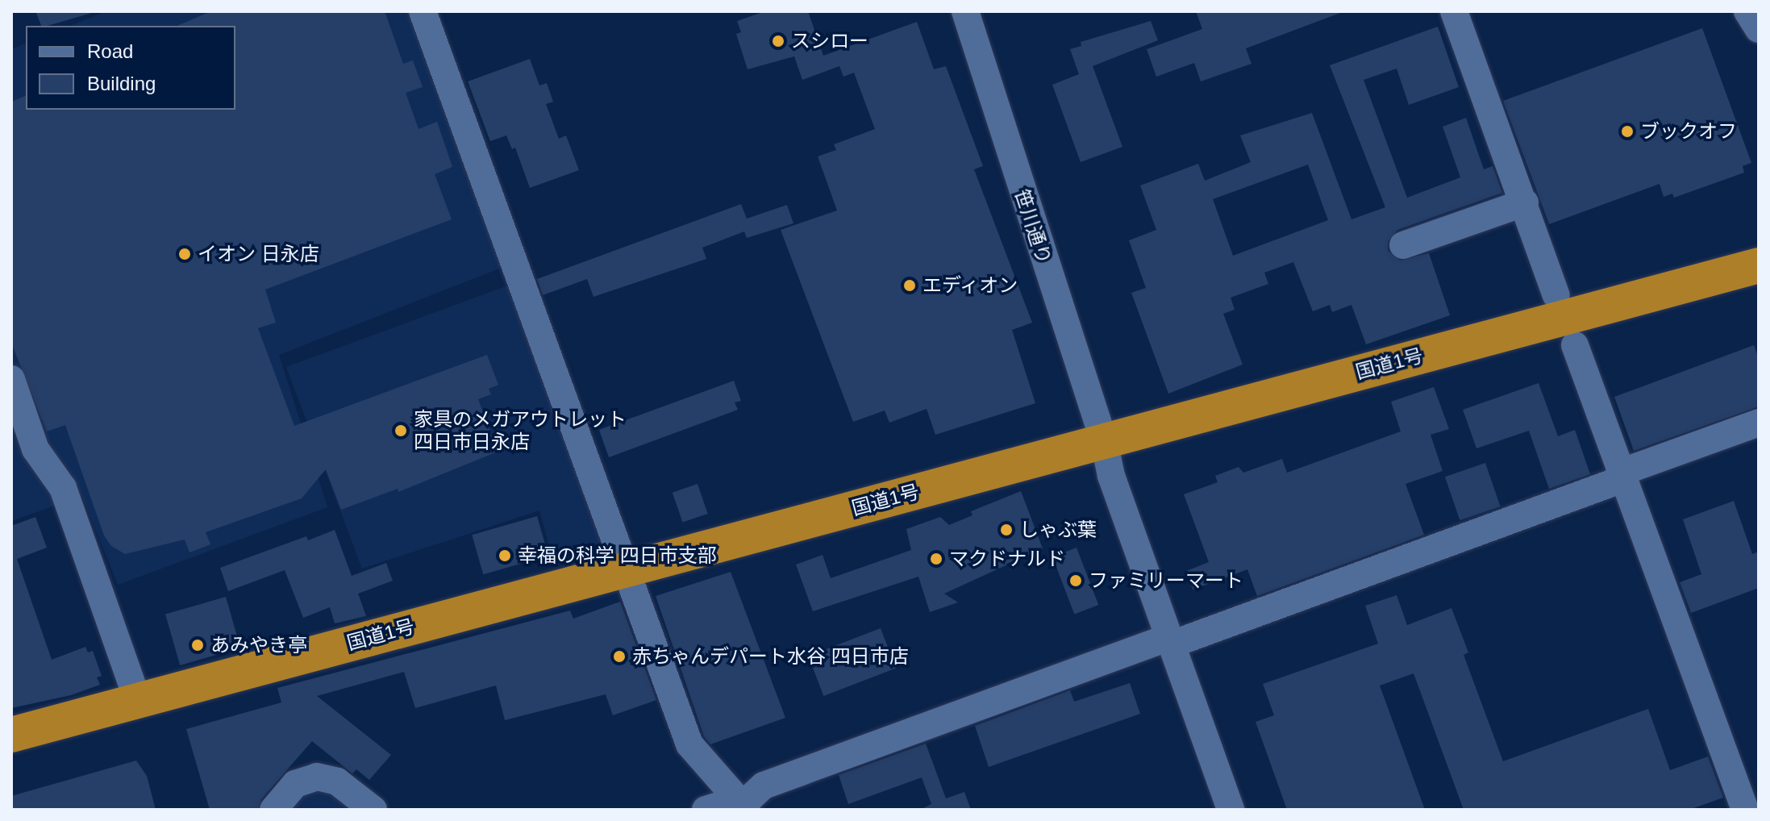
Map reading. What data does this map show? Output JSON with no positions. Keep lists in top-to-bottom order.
{
  "streets": {
    "highway": ["国道1号"],
    "street": ["笹川通り"]
  },
  "crossings": [
    ["笹川通り", "国道1号"]
  ],
  "places": [
    "スシロー",
    "ブックオフ",
    "イオン 日永店",
    "エディオン",
    "家具のメガアウトレット 四日市日永店",
    "しゃぶ葉",
    "幸福の科学 四日市支部",
    "マクドナルド",
    "ファミリーマート",
    "あみやき亭",
    "赤ちゃんデパート水谷 四日市店"
  ],
  "legend": ["Road", "Building"]
}
